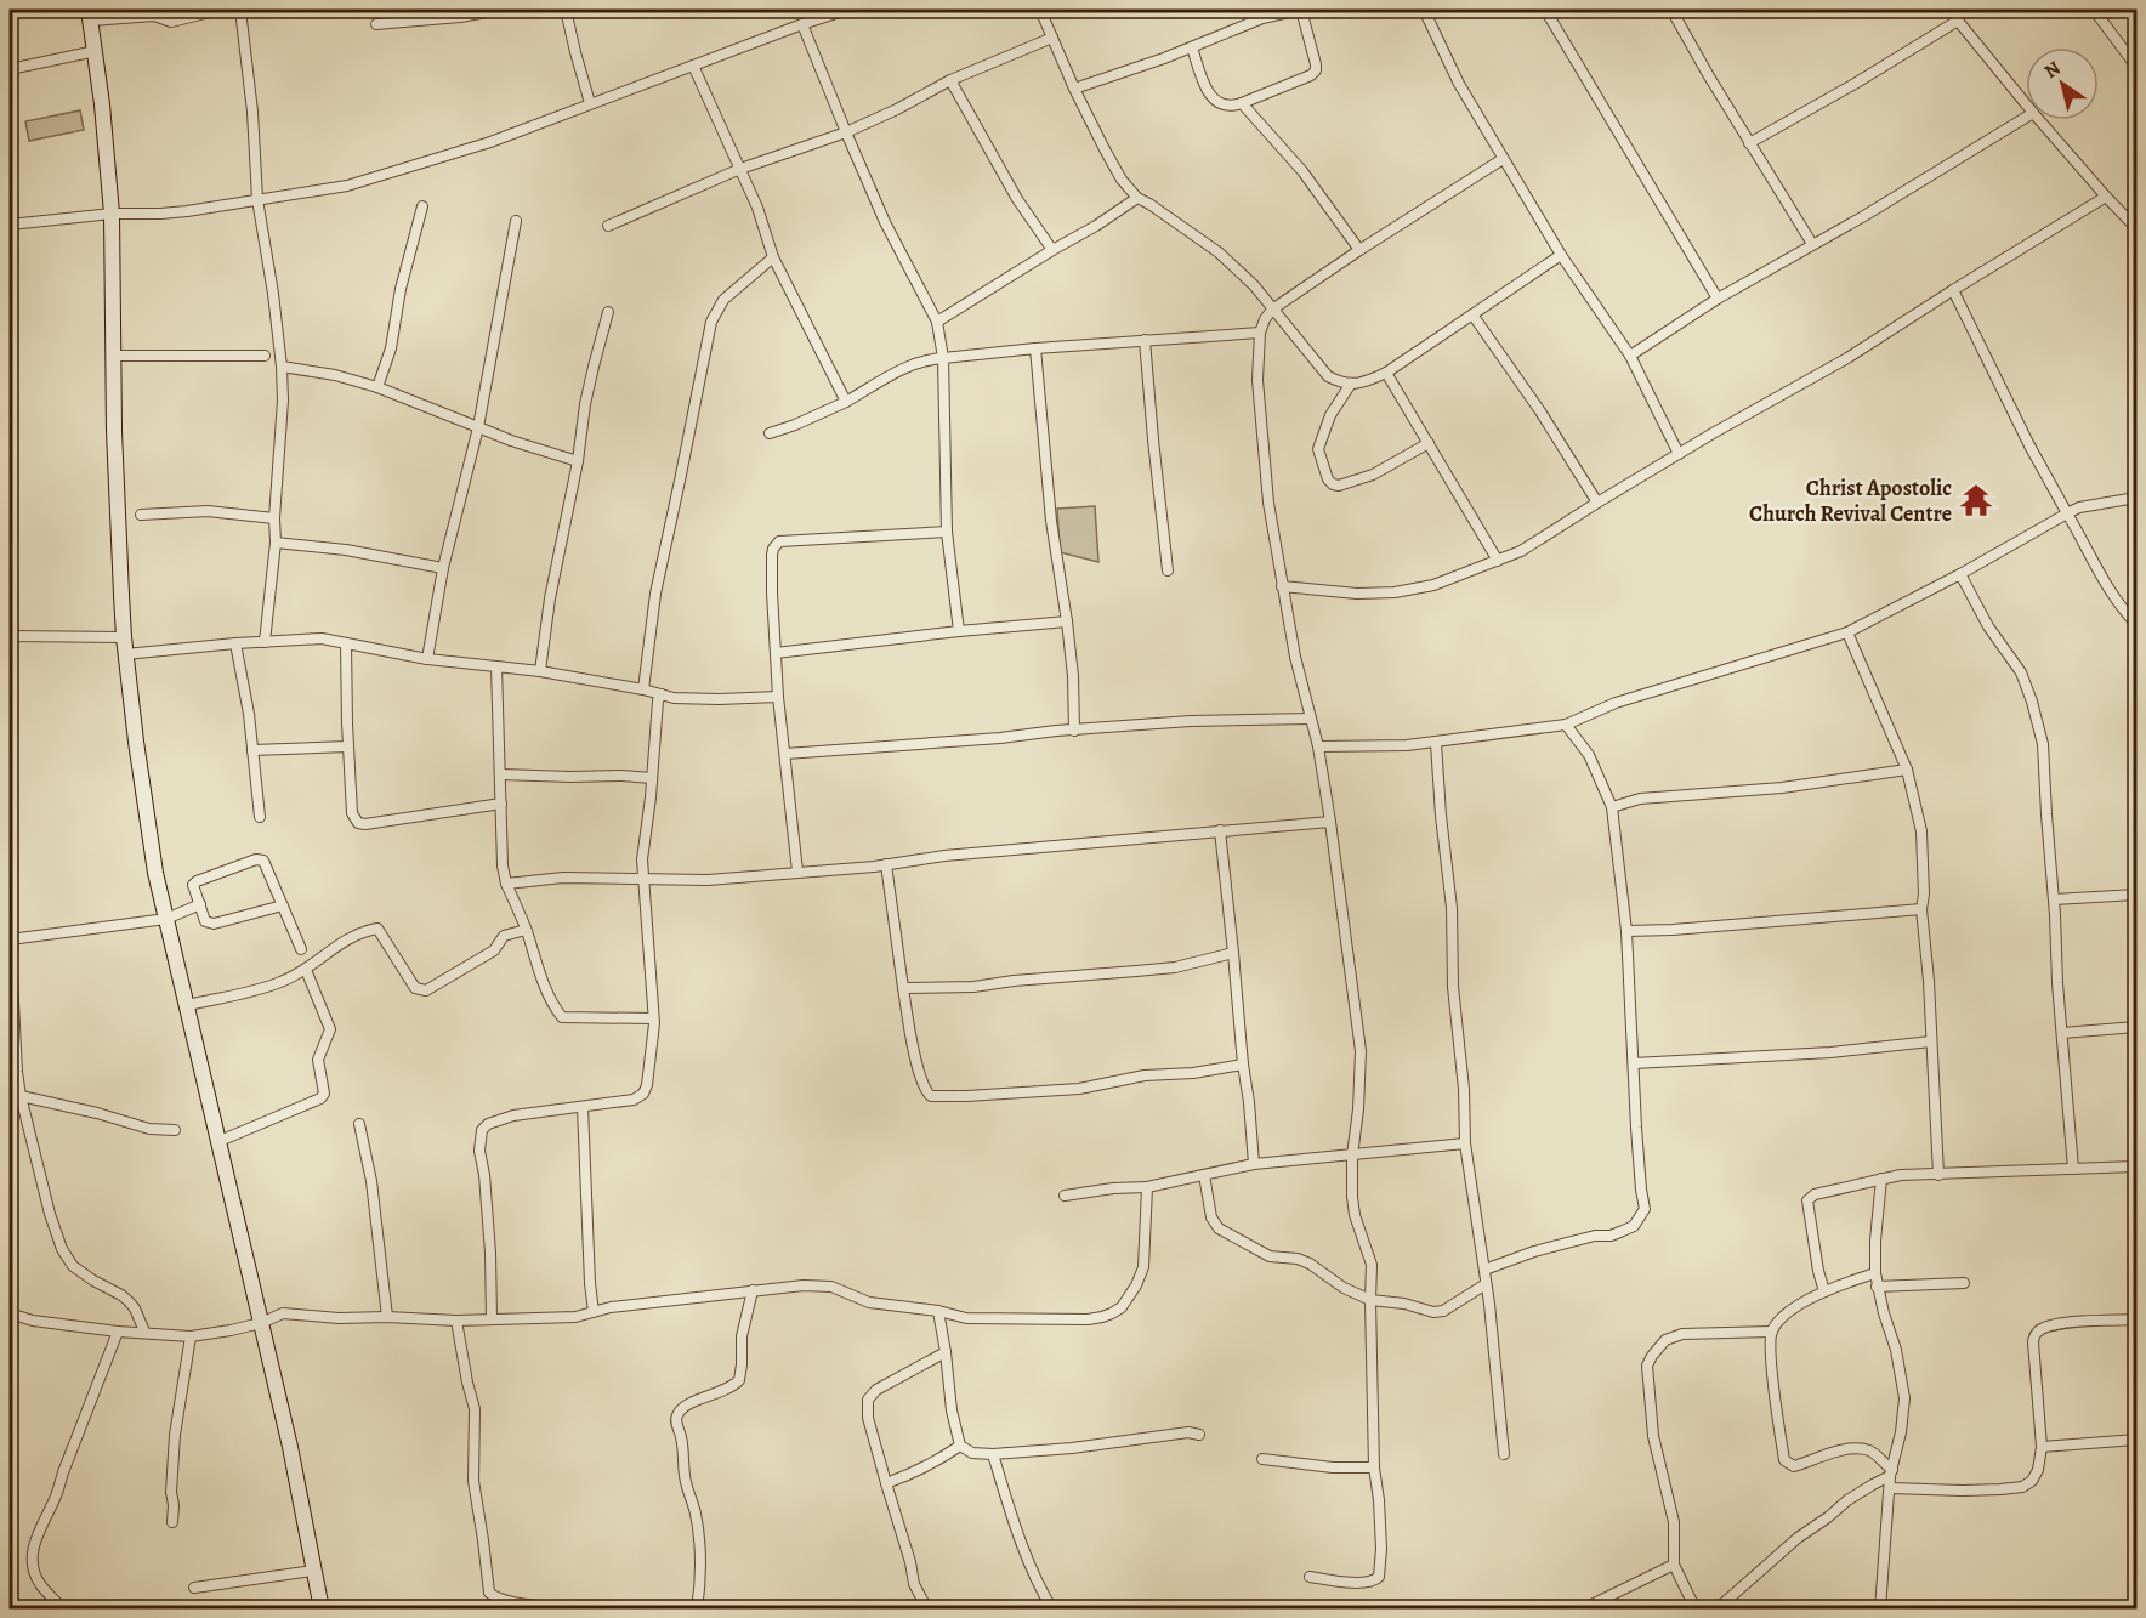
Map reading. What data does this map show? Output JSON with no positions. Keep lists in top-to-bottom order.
{
  "places": {
    "temple": ["Christ Apostolic Church Revival Centre"]
  },
  "north": "top left"
}
